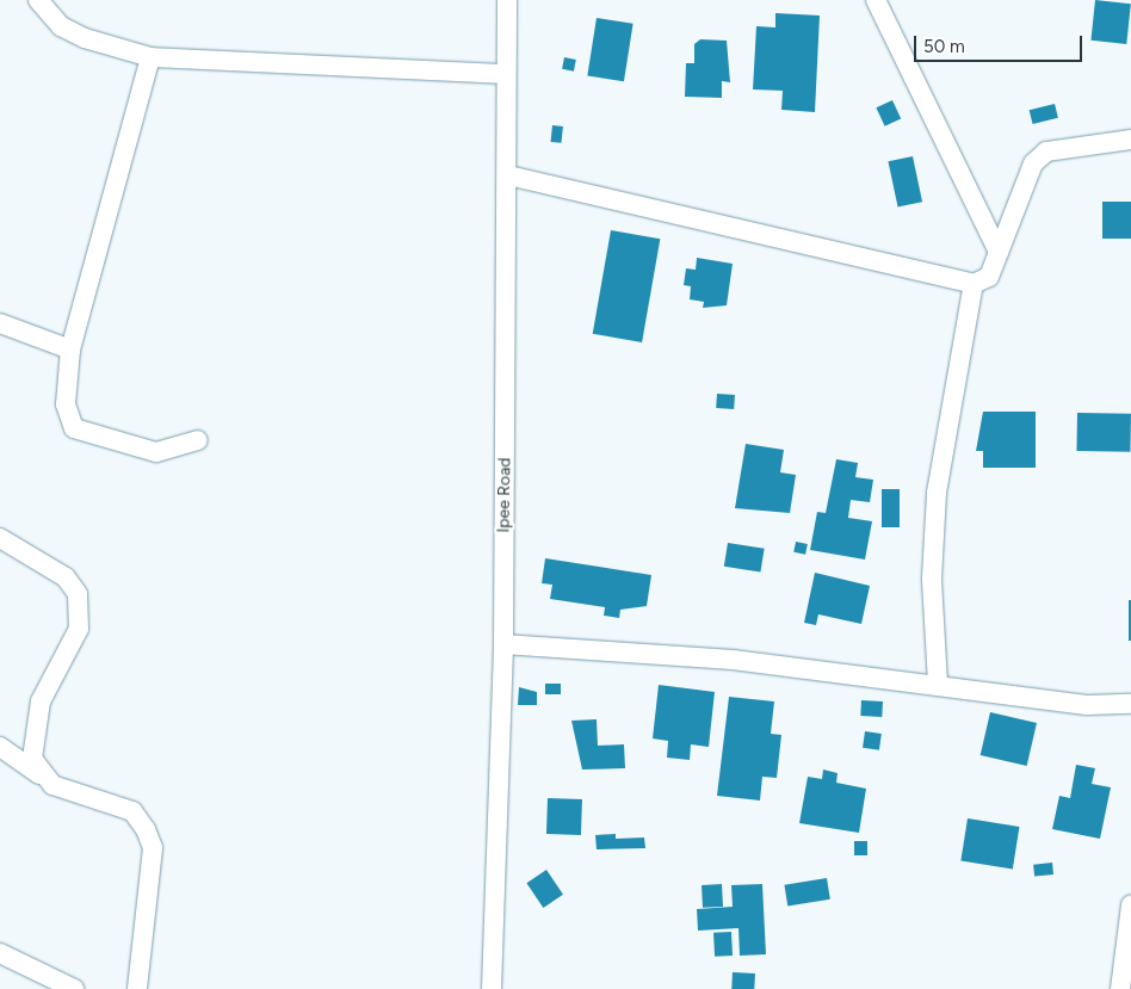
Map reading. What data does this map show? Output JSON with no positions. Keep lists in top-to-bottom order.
{
  "streets": {
    "street": ["Ipee Road"]
  },
  "scale_bar": "50 m"
}
